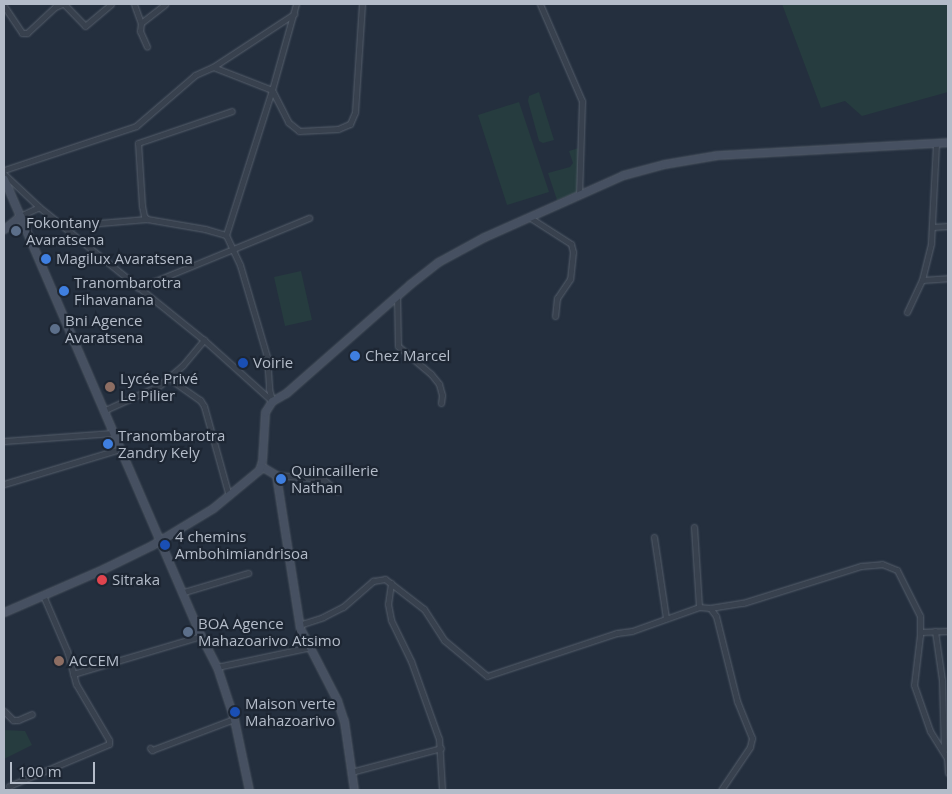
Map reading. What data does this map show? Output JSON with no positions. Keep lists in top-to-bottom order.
{
  "places": [
    "Fokontany Avaratsena",
    "Magilux Avaratsena",
    "Tranombarotra Fihavanana",
    "Bni Agence Avaratsena",
    "Chez Marcel",
    "Voirie",
    "Lycée Privé Le Pilier",
    "Tranombarotra Zandry Kely",
    "Quincaillerie Nathan",
    "4 chemins Ambohimiandrisoa",
    "Sitraka",
    "BOA Agence Mahazoarivo Atsimo",
    "ACCEM",
    "Maison verte Mahazoarivo"
  ],
  "scale_bar": "100 m"
}
